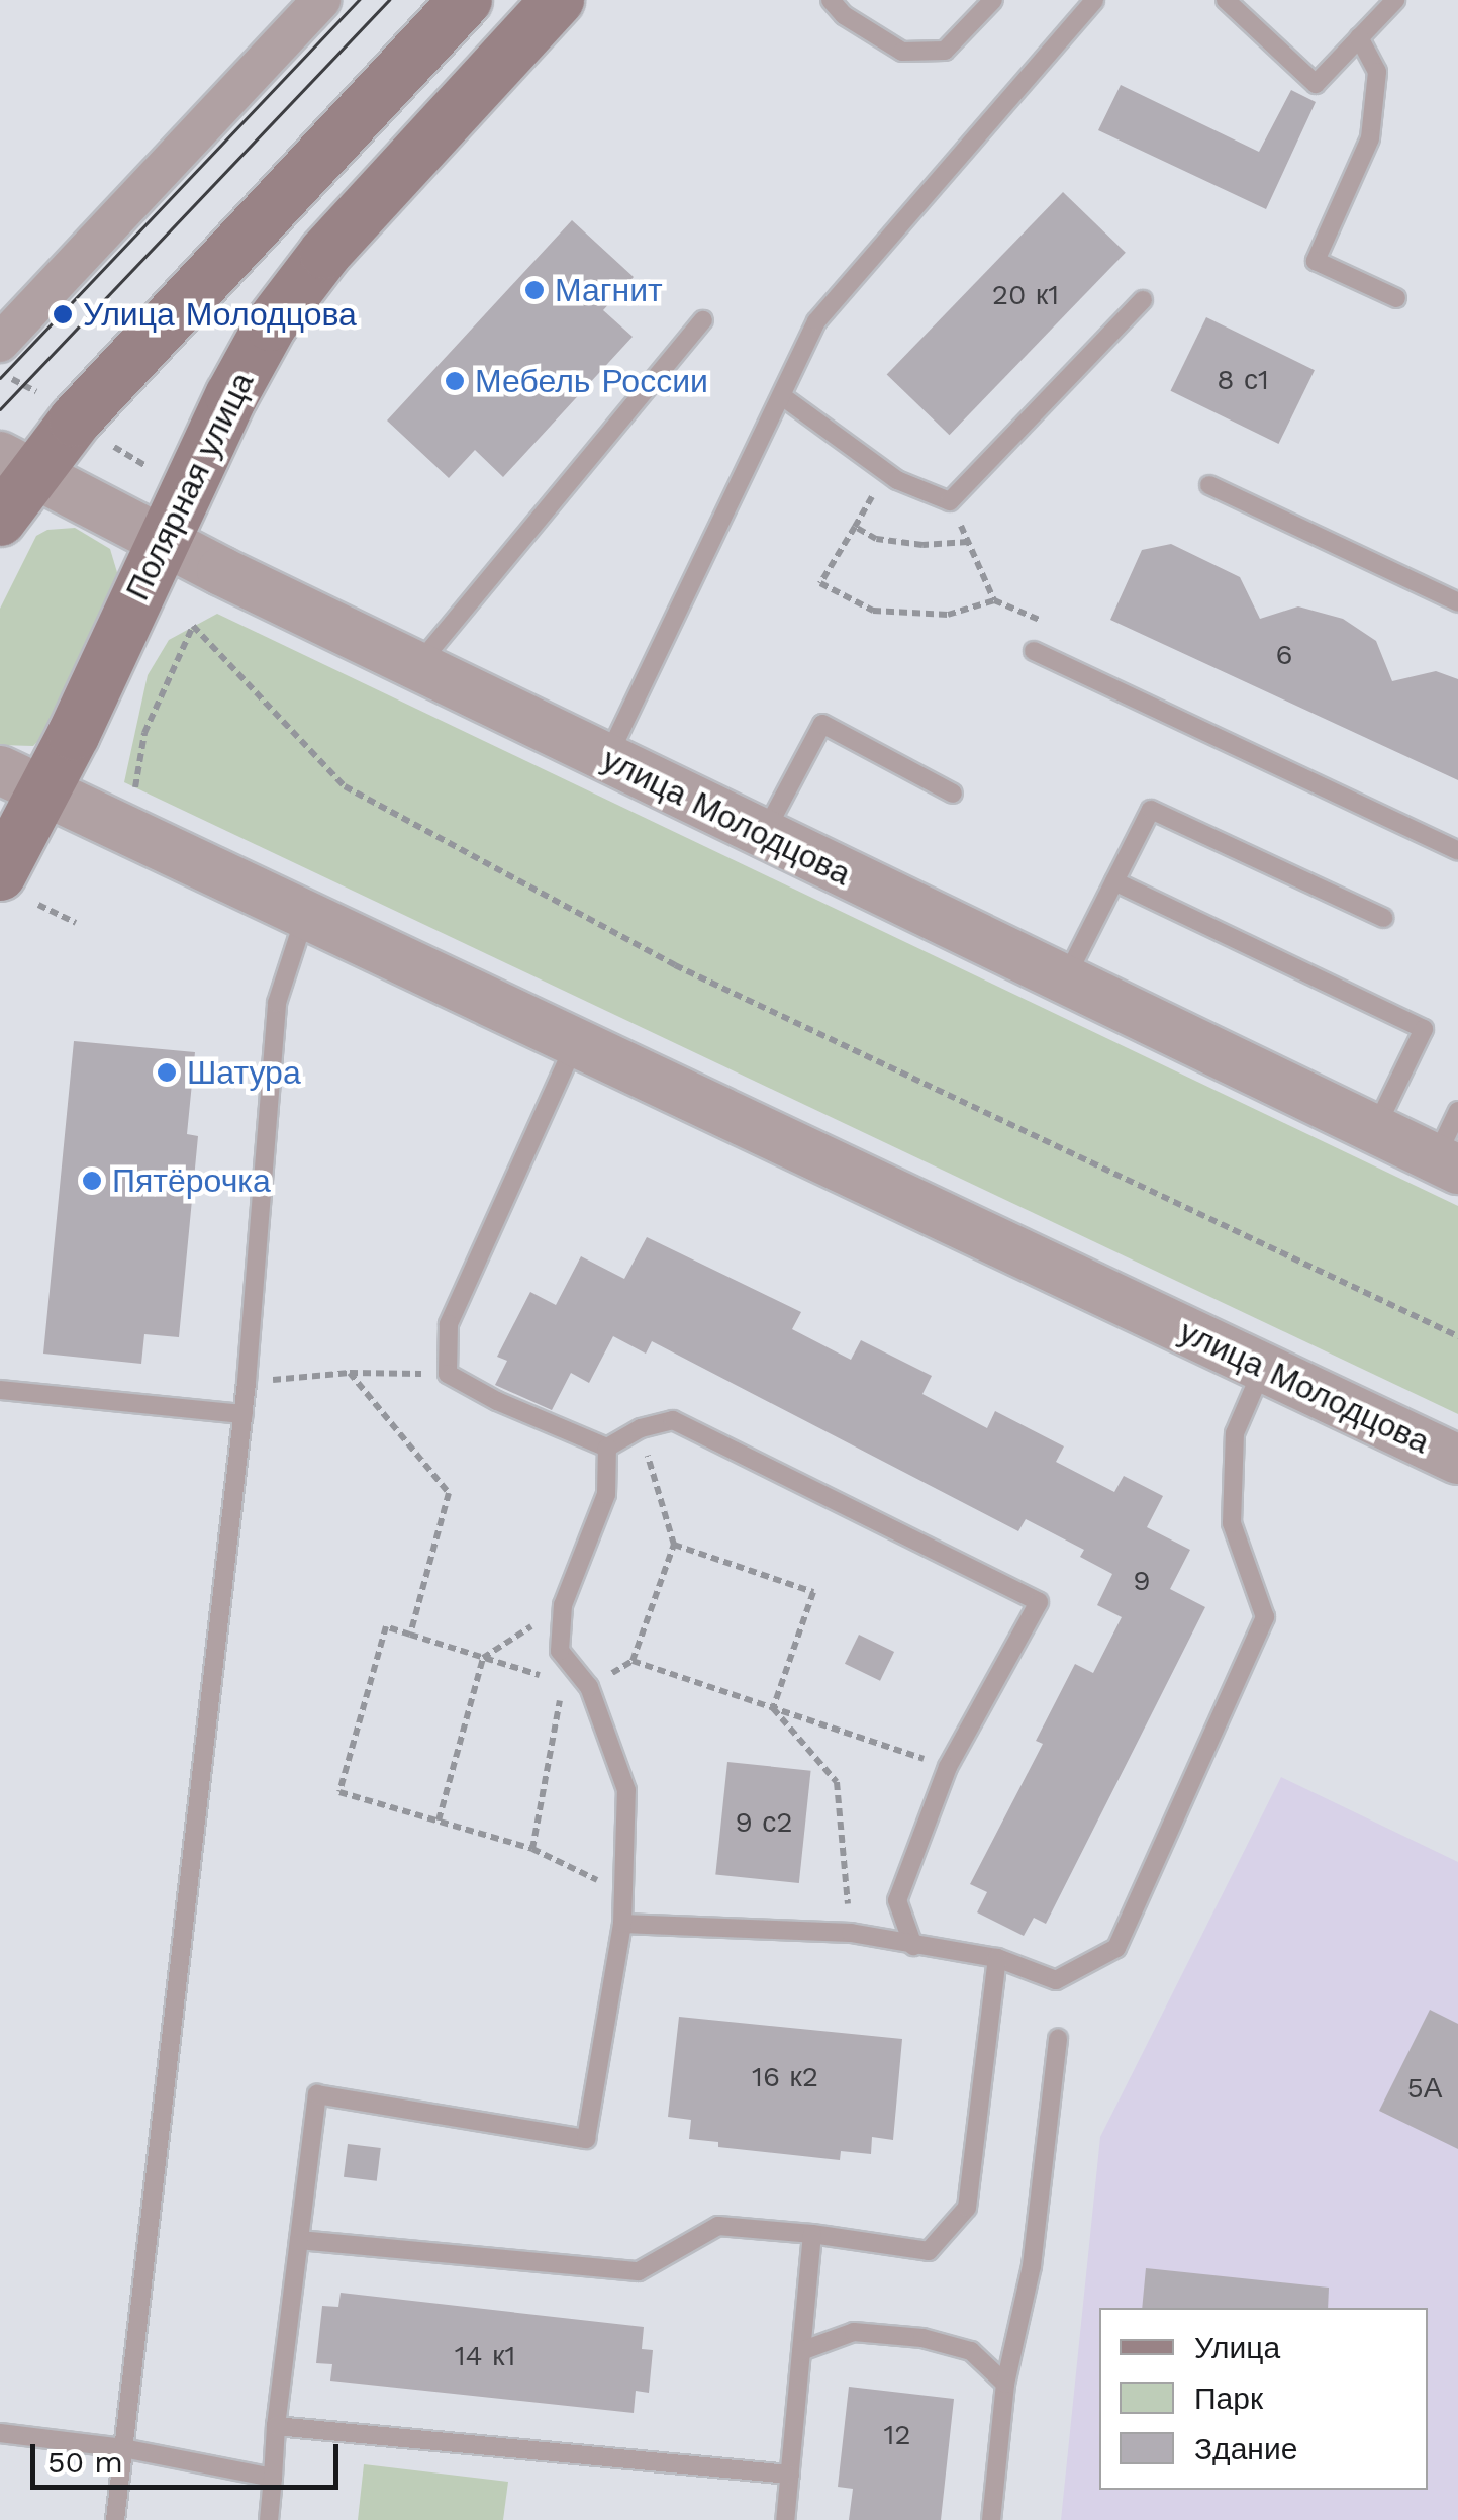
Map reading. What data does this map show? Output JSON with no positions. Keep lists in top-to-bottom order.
{
  "streets": {
    "main road": ["Полярная улица"],
    "street": ["улица Молодцова"]
  },
  "crossings": [
    ["Полярная улица", "улица Молодцова"]
  ],
  "places": [
    "Магнит",
    "Улица Молодцова",
    "Мебель России",
    "Шатура",
    "Пятёрочка"
  ],
  "house_numbers": [
    "20 к1",
    "8 с1",
    "6",
    "9",
    "9 с2",
    "16 к2",
    "5А",
    "14 к1",
    "12"
  ],
  "legend": ["Улица", "Парк", "Здание"],
  "scale_bar": "50 m"
}
